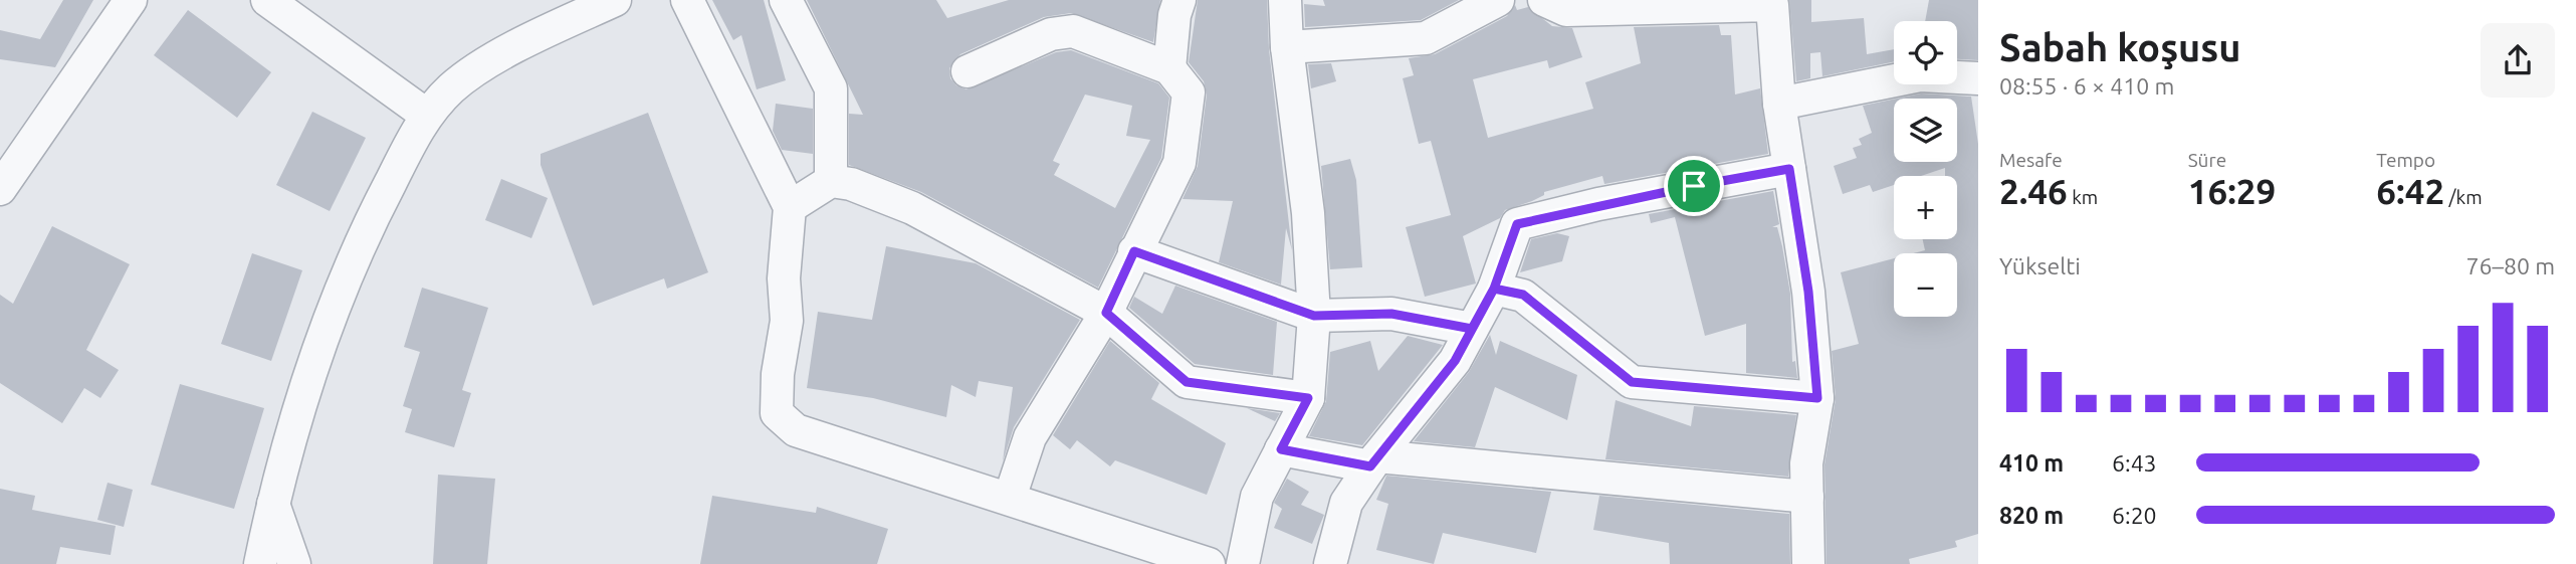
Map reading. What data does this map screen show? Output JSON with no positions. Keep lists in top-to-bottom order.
{
  "page": {
    "heading": ["Sabah koşusu", "08:55 · 6 × 410 m"],
    "map_buttons": ["+", "−"],
    "stats": [
      ["Mesafe", "2.46 km"],
      ["Süre", "16:29"],
      ["Tempo", "6:42 /km"]
    ],
    "chart": ["Yükselti", "76–80 m"],
    "list": [
      {
        "name": "410 m",
        "note": "6:43"
      },
      {
        "name": "820 m",
        "note": "6:20"
      }
    ]
  }
}
